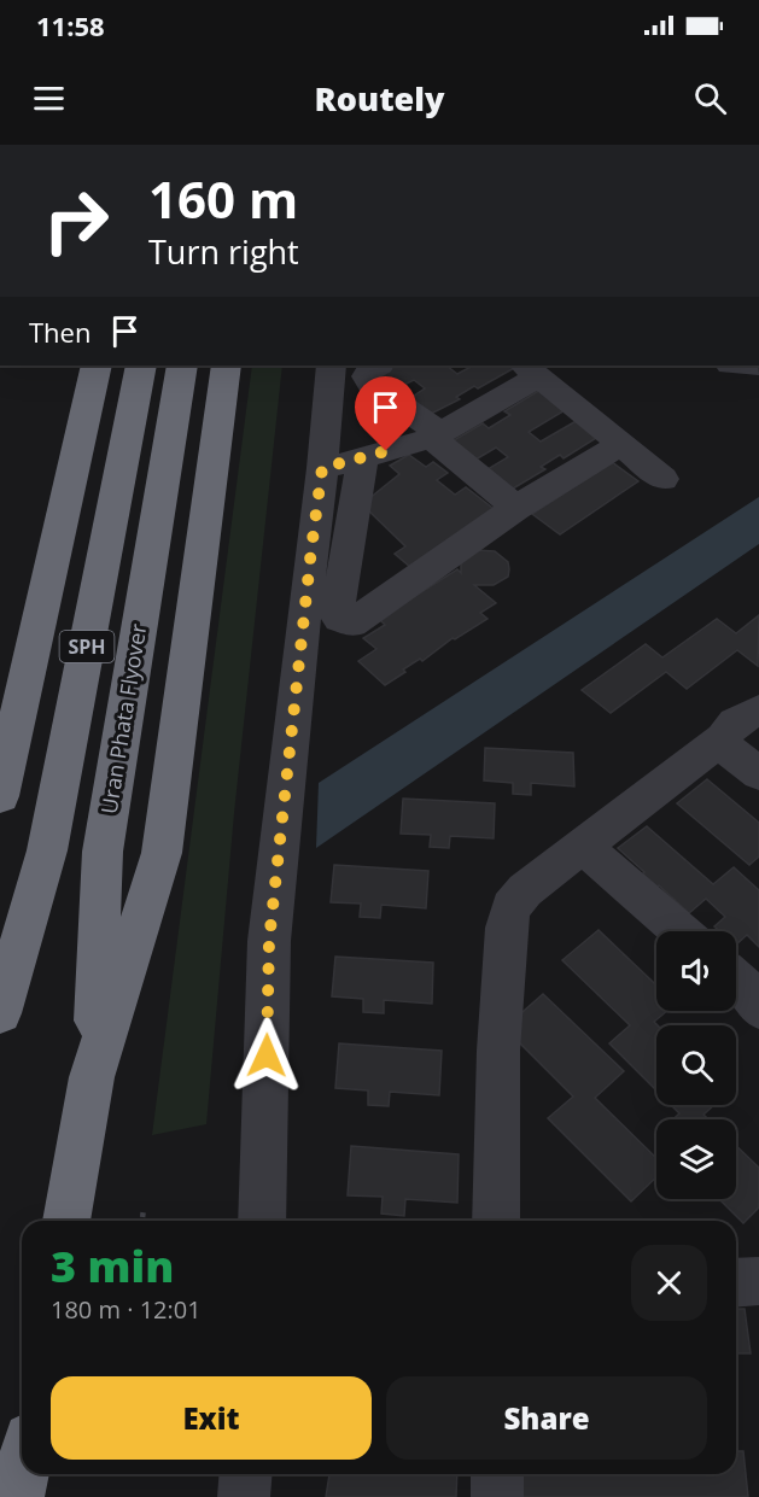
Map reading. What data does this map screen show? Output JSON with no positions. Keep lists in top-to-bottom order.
{
  "streets": {
    "highway": ["SPH", "Uran Phata Flyover"]
  },
  "crossings": [
    ["SPH", "Uran Phata Flyover"]
  ],
  "page": {
    "status": "11:58",
    "header": "Routely",
    "turn": ["160 m", "Turn right"],
    "then": "Then",
    "heading": ["3 min", "180 m · 12:01"],
    "buttons": ["Exit", "Share"]
  }
}
